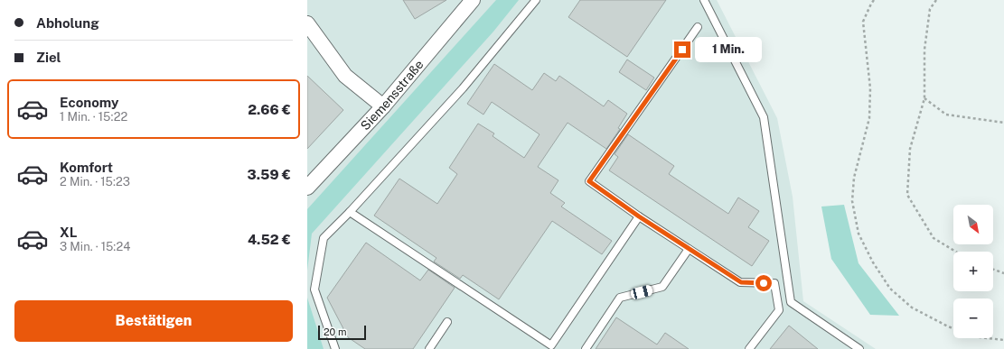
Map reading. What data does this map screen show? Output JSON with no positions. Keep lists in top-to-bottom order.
{
  "streets": {
    "street": ["Siemensstraße"]
  },
  "scale_bar": "20 m",
  "north": "bottom right",
  "page": {
    "banner": ["Abholung", "Ziel"],
    "bubble": "1 Min.",
    "list": [
      {
        "name": "Economy",
        "note": "1 Min. · 15:22",
        "value": "2.66 €"
      },
      {
        "name": "Komfort",
        "note": "2 Min. · 15:23",
        "value": "3.59 €"
      },
      {
        "name": "XL",
        "note": "3 Min. · 15:24",
        "value": "4.52 €"
      }
    ],
    "map_buttons": ["+", "−"],
    "buttons": "Bestätigen",
    "scale": "20 m"
  }
}
